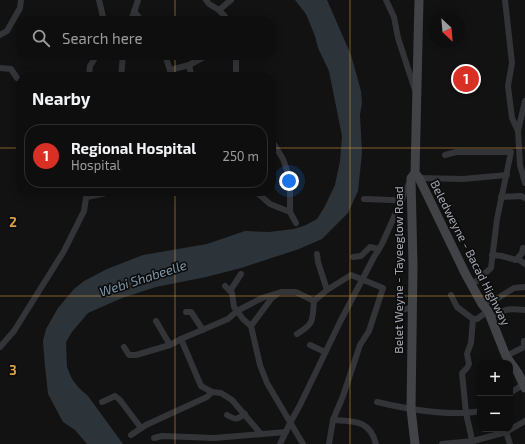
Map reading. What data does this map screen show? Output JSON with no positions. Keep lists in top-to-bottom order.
{
  "streets": {
    "main road": ["Beledweyne - Bacad Highway", "Belet Weyne - Tayeeglow Road"]
  },
  "crossings": [
    ["Beledweyne - Bacad Highway", "Belet Weyne - Tayeeglow Road"]
  ],
  "water": ["Webi Shabeelle"],
  "north": "bottom right",
  "page": {
    "search": "Search here",
    "pins": "1",
    "heading": "Nearby",
    "list": [
      {
        "mark": "1",
        "name": "Regional Hospital",
        "note": "Hospital",
        "value": "250 m"
      }
    ],
    "map_buttons": ["+", "−"]
  },
  "grid": {
    "rows": ["2", "3"]
  }
}
